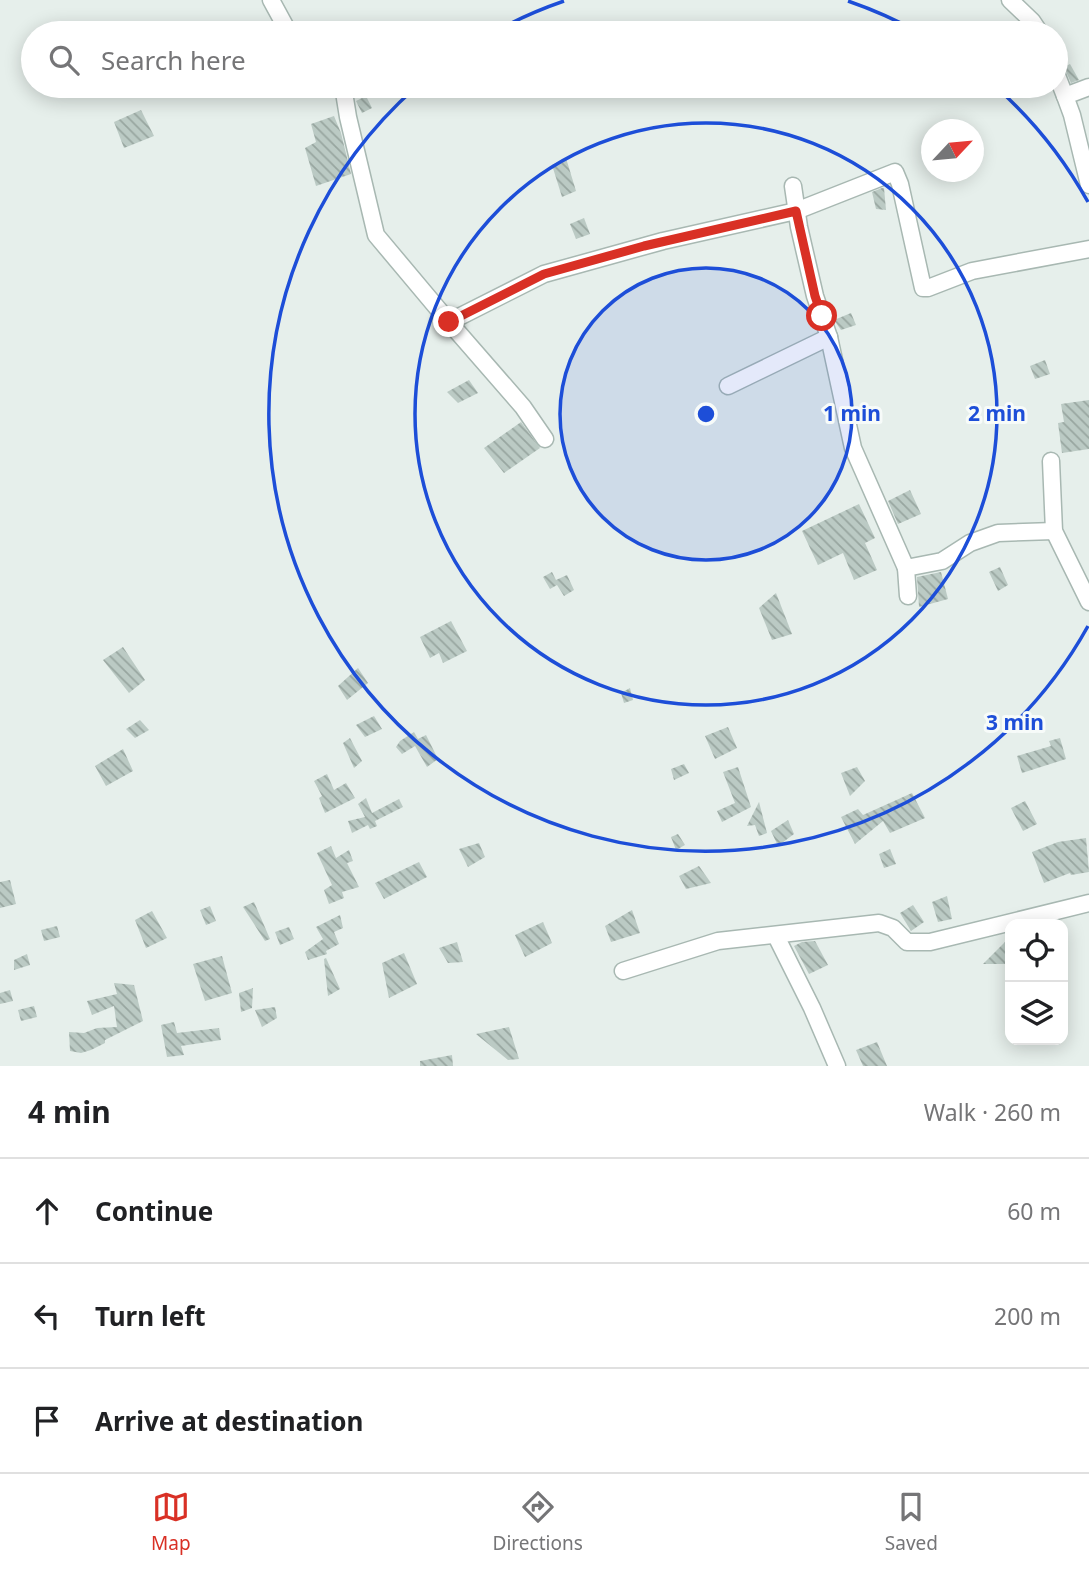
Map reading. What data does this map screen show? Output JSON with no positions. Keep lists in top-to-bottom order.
{
  "north": "top right",
  "page": {
    "search": "Search here",
    "heading": ["4 min", "Walk · 260 m"],
    "list": [
      ["Continue", "60 m"],
      ["Turn left", "200 m"],
      "Arrive at destination"
    ],
    "nav": ["Map", "Directions", "Saved"]
  },
  "rings": ["1 min", "2 min", "3 min"]
}
